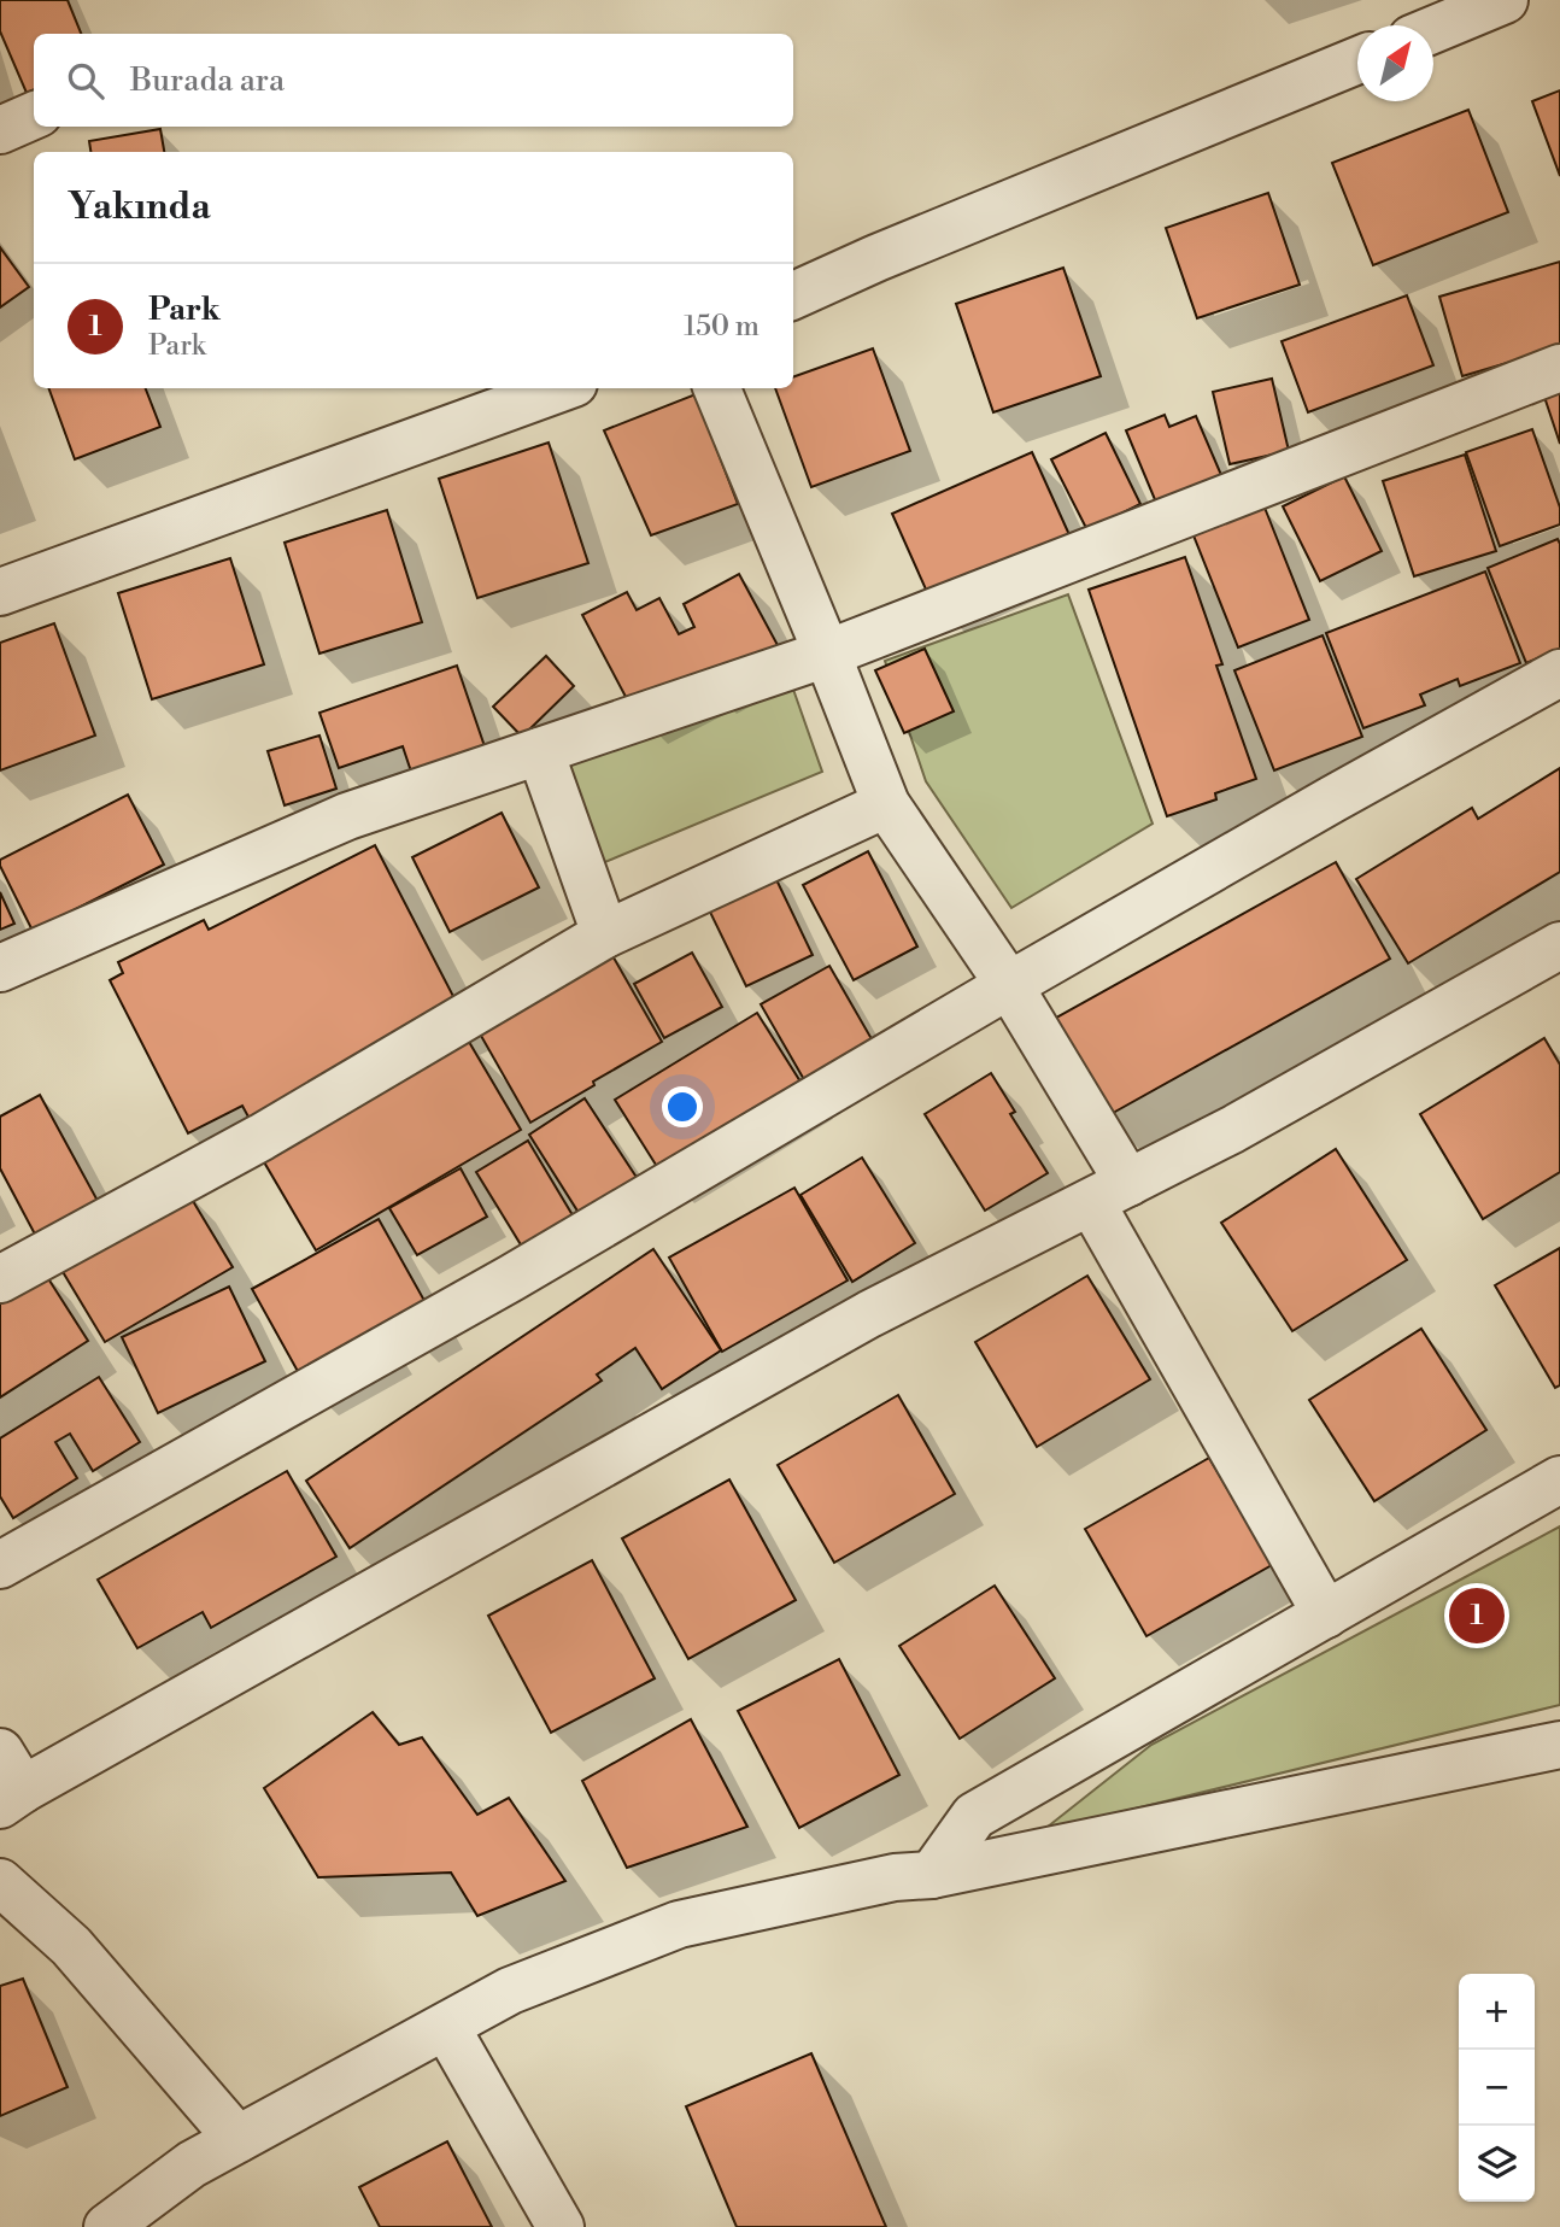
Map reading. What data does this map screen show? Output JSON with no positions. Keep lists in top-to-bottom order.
{
  "north": "top right",
  "page": {
    "search": "Burada ara",
    "heading": "Yakında",
    "list": [
      {
        "mark": "1",
        "name": "Park",
        "note": "Park",
        "value": "150 m"
      }
    ],
    "pins": "1",
    "map_buttons": ["+", "−"]
  }
}
